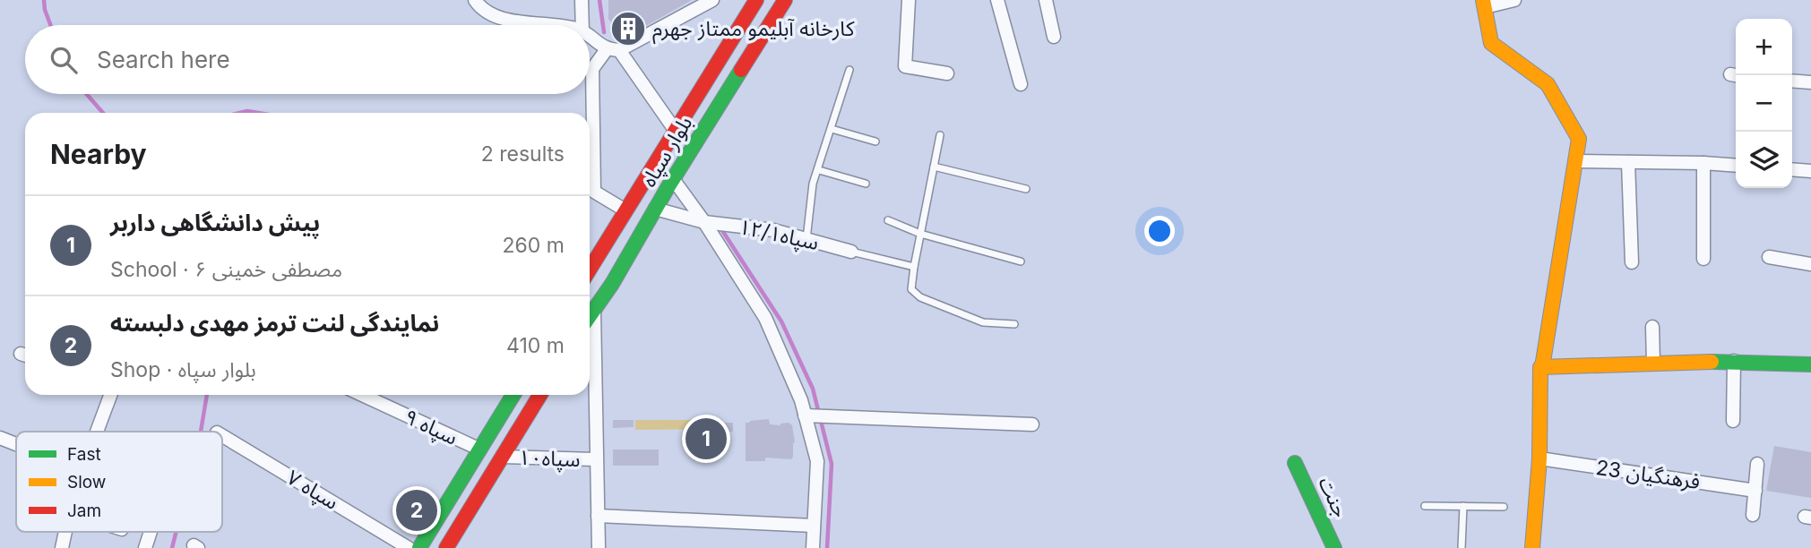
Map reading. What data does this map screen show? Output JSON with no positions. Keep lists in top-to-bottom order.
{
  "streets": {
    "main road": ["بلوار سپاه", "جنت"],
    "street": [
      "سپاه۱۲/۱",
      "سپاه ۹",
      "سپاه۱۰",
      "فرهنگیان 23",
      "سپاه ۷"
    ]
  },
  "crossings": [
    ["بلوار سپاه", "سپاه۱۲/۱"]
  ],
  "places": {
    "building": ["کارخانه آبلیمو ممتاز جهرم"]
  },
  "legend": ["Fast", "Slow", "Jam"],
  "page": {
    "map_buttons": ["+", "−"],
    "search": "Search here",
    "heading": ["Nearby", "2 results"],
    "list": [
      {
        "mark": "1",
        "name": "پیش دانشگاهی داربر",
        "note": "School · مصطفی خمینی ۶",
        "value": "260 m"
      },
      {
        "mark": "2",
        "name": "نمایندگی لنت ترمز مهدی دلبسته",
        "note": "Shop · بلوار سپاه",
        "value": "410 m"
      }
    ],
    "pins": ["1", "2"]
  }
}
